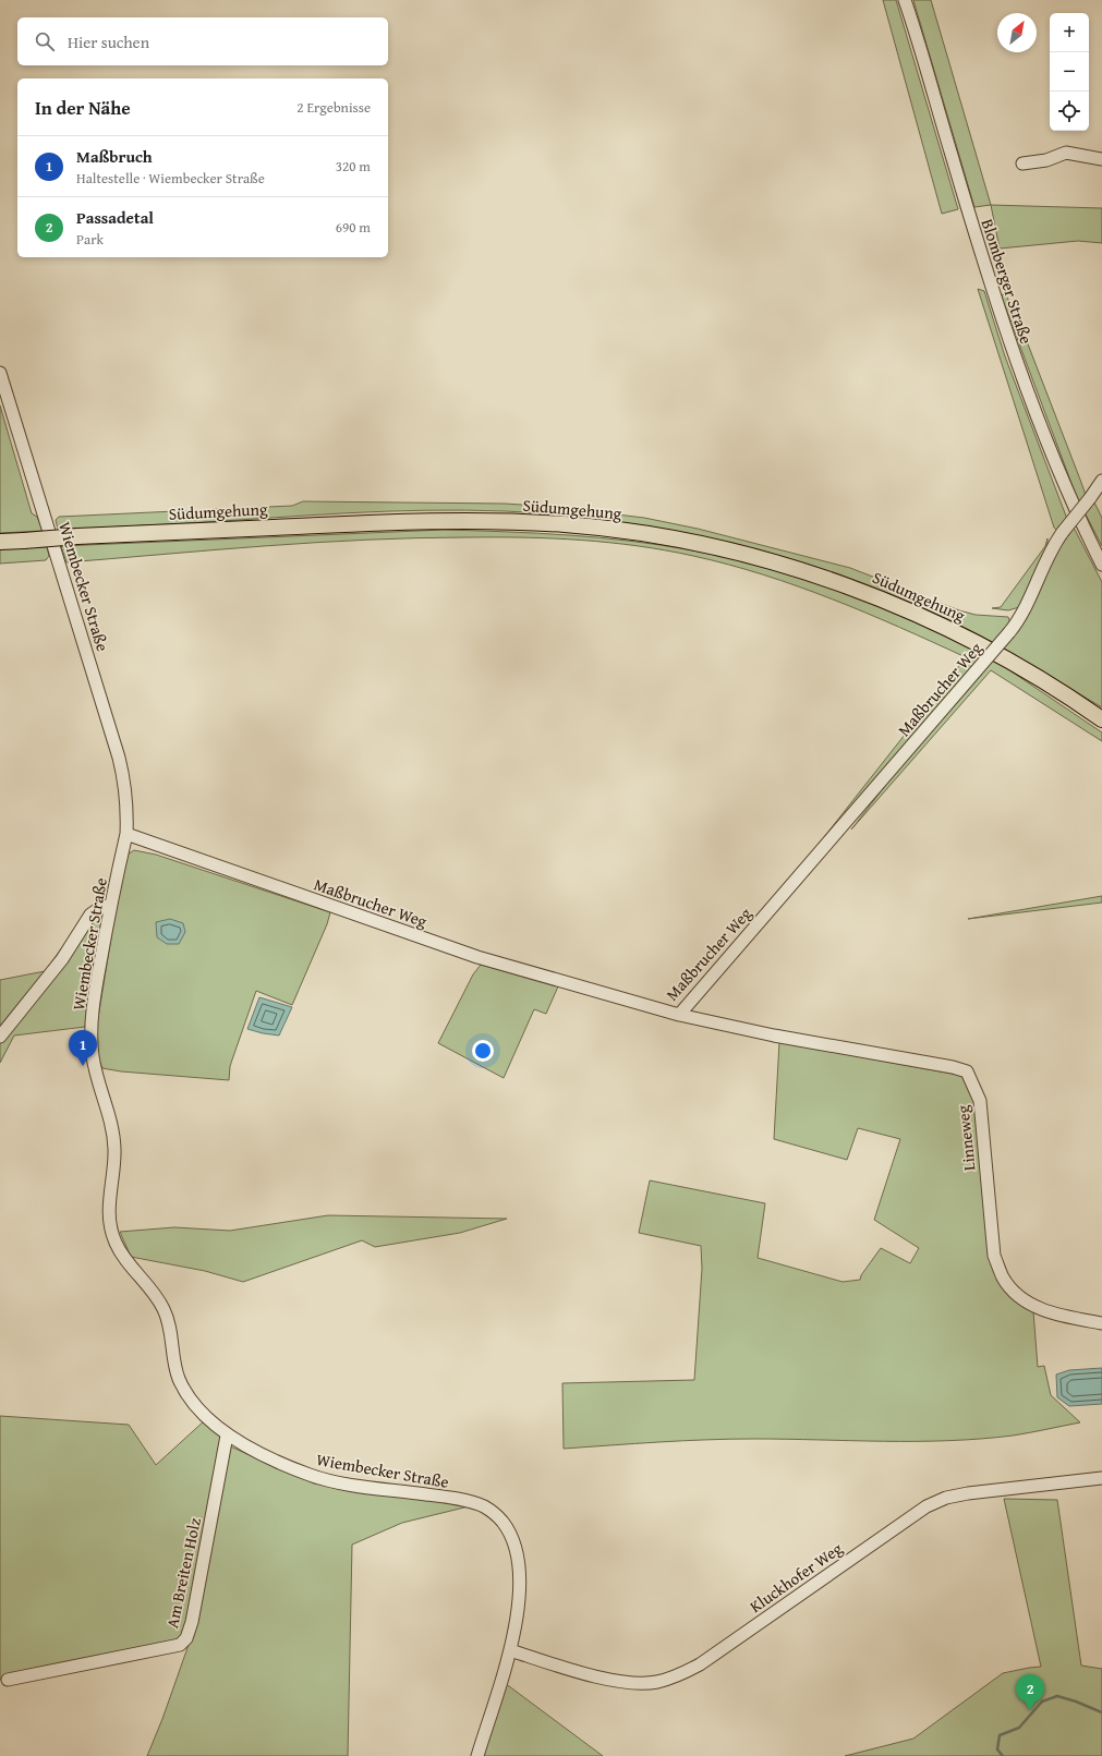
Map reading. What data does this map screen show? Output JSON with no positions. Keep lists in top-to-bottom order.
{
  "streets": {
    "main road": ["Südumgehung"],
    "street": [
      "Blomberger Straße",
      "Wiembecker Straße",
      "Maßbrucher Weg",
      "Linneweg",
      "Am Breiten Holz",
      "Kluckhofer Weg"
    ]
  },
  "crossings": [
    ["Wiembecker Straße", "Maßbrucher Weg"],
    ["Wiembecker Straße", "Am Breiten Holz"],
    ["Wiembecker Straße", "Kluckhofer Weg"],
    ["Maßbrucher Weg", "Linneweg"]
  ],
  "north": "top right",
  "page": {
    "map_buttons": ["+", "−"],
    "search": "Hier suchen",
    "heading": ["In der Nähe", "2 Ergebnisse"],
    "list": [
      {
        "mark": "1",
        "name": "Maßbruch",
        "note": "Haltestelle · Wiembecker Straße",
        "value": "320 m"
      },
      {
        "mark": "2",
        "name": "Passadetal",
        "note": "Park",
        "value": "690 m"
      }
    ],
    "pins": ["1", "2"]
  }
}
